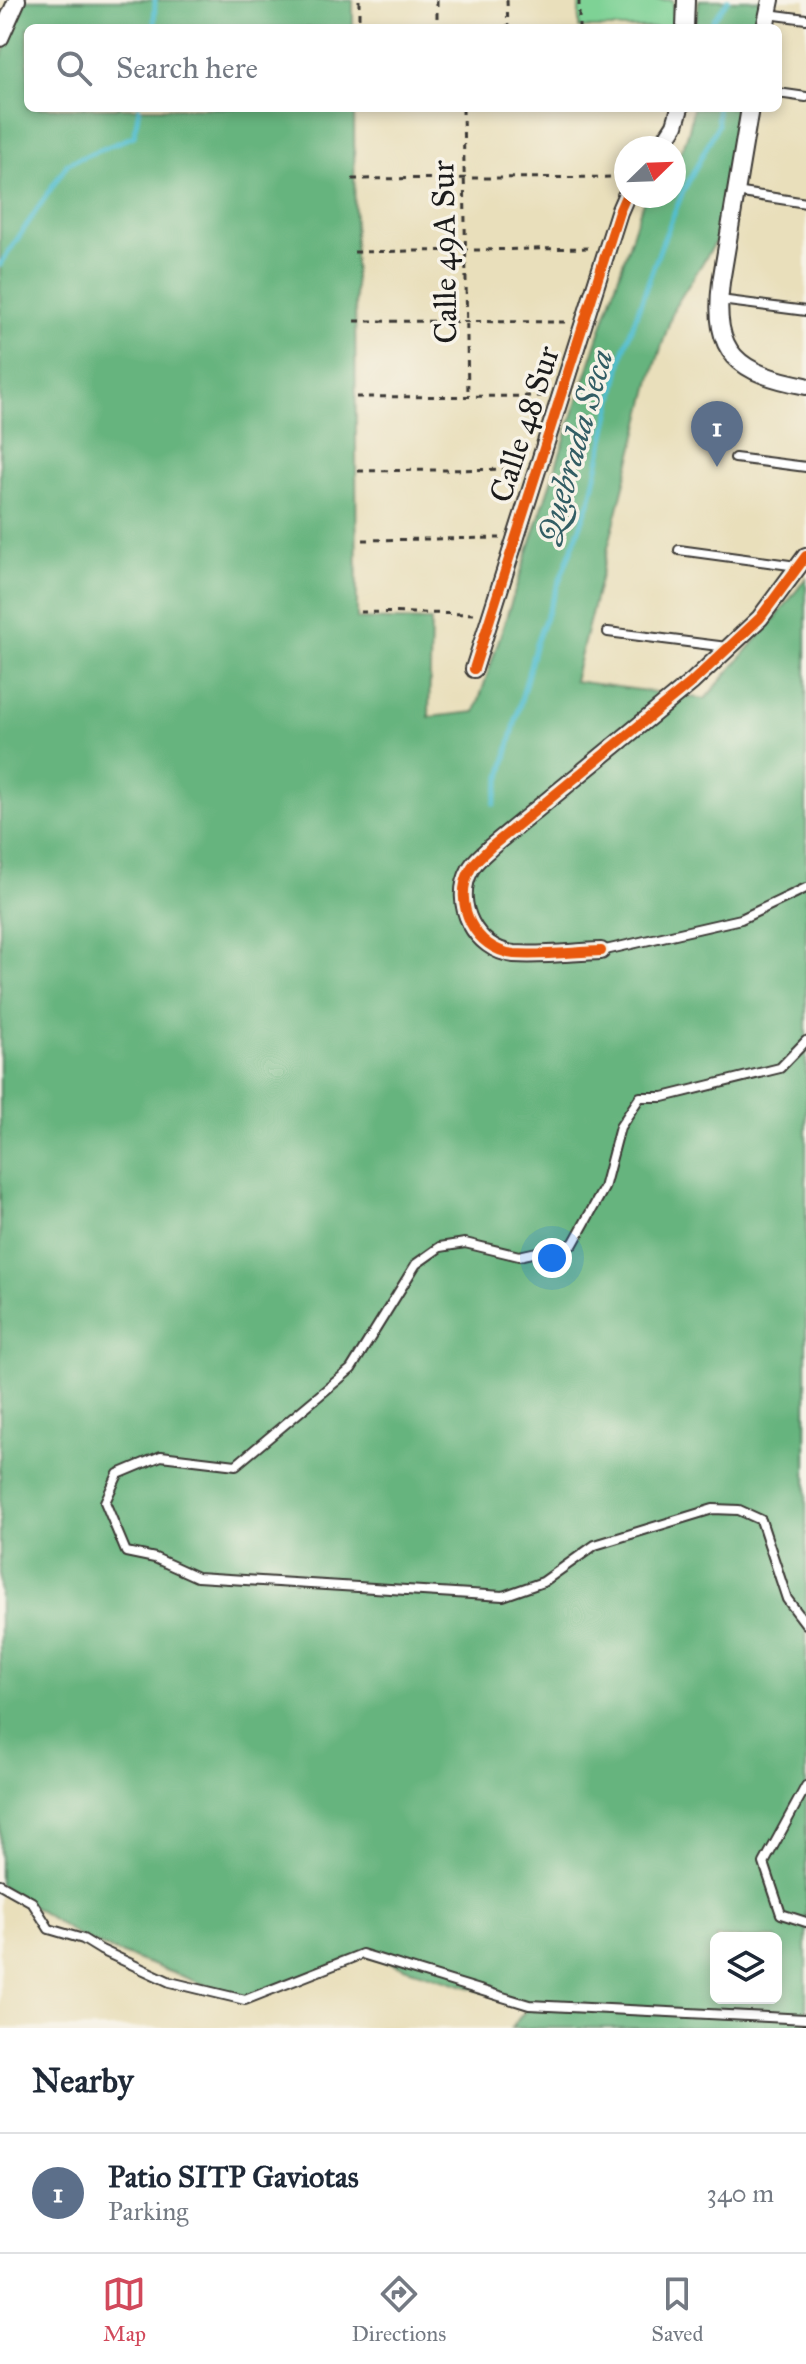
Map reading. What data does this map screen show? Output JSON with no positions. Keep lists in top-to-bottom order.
{
  "streets": {
    "street": ["Calle 48 Sur"],
    "path": ["Calle 49A Sur"]
  },
  "water": ["Quebrada Seca"],
  "north": "top right",
  "page": {
    "search": "Search here",
    "pins": "1",
    "heading": "Nearby",
    "list": [
      {
        "mark": "1",
        "name": "Patio SITP Gaviotas",
        "note": "Parking",
        "value": "340 m"
      }
    ],
    "nav": ["Map", "Directions", "Saved"]
  }
}
